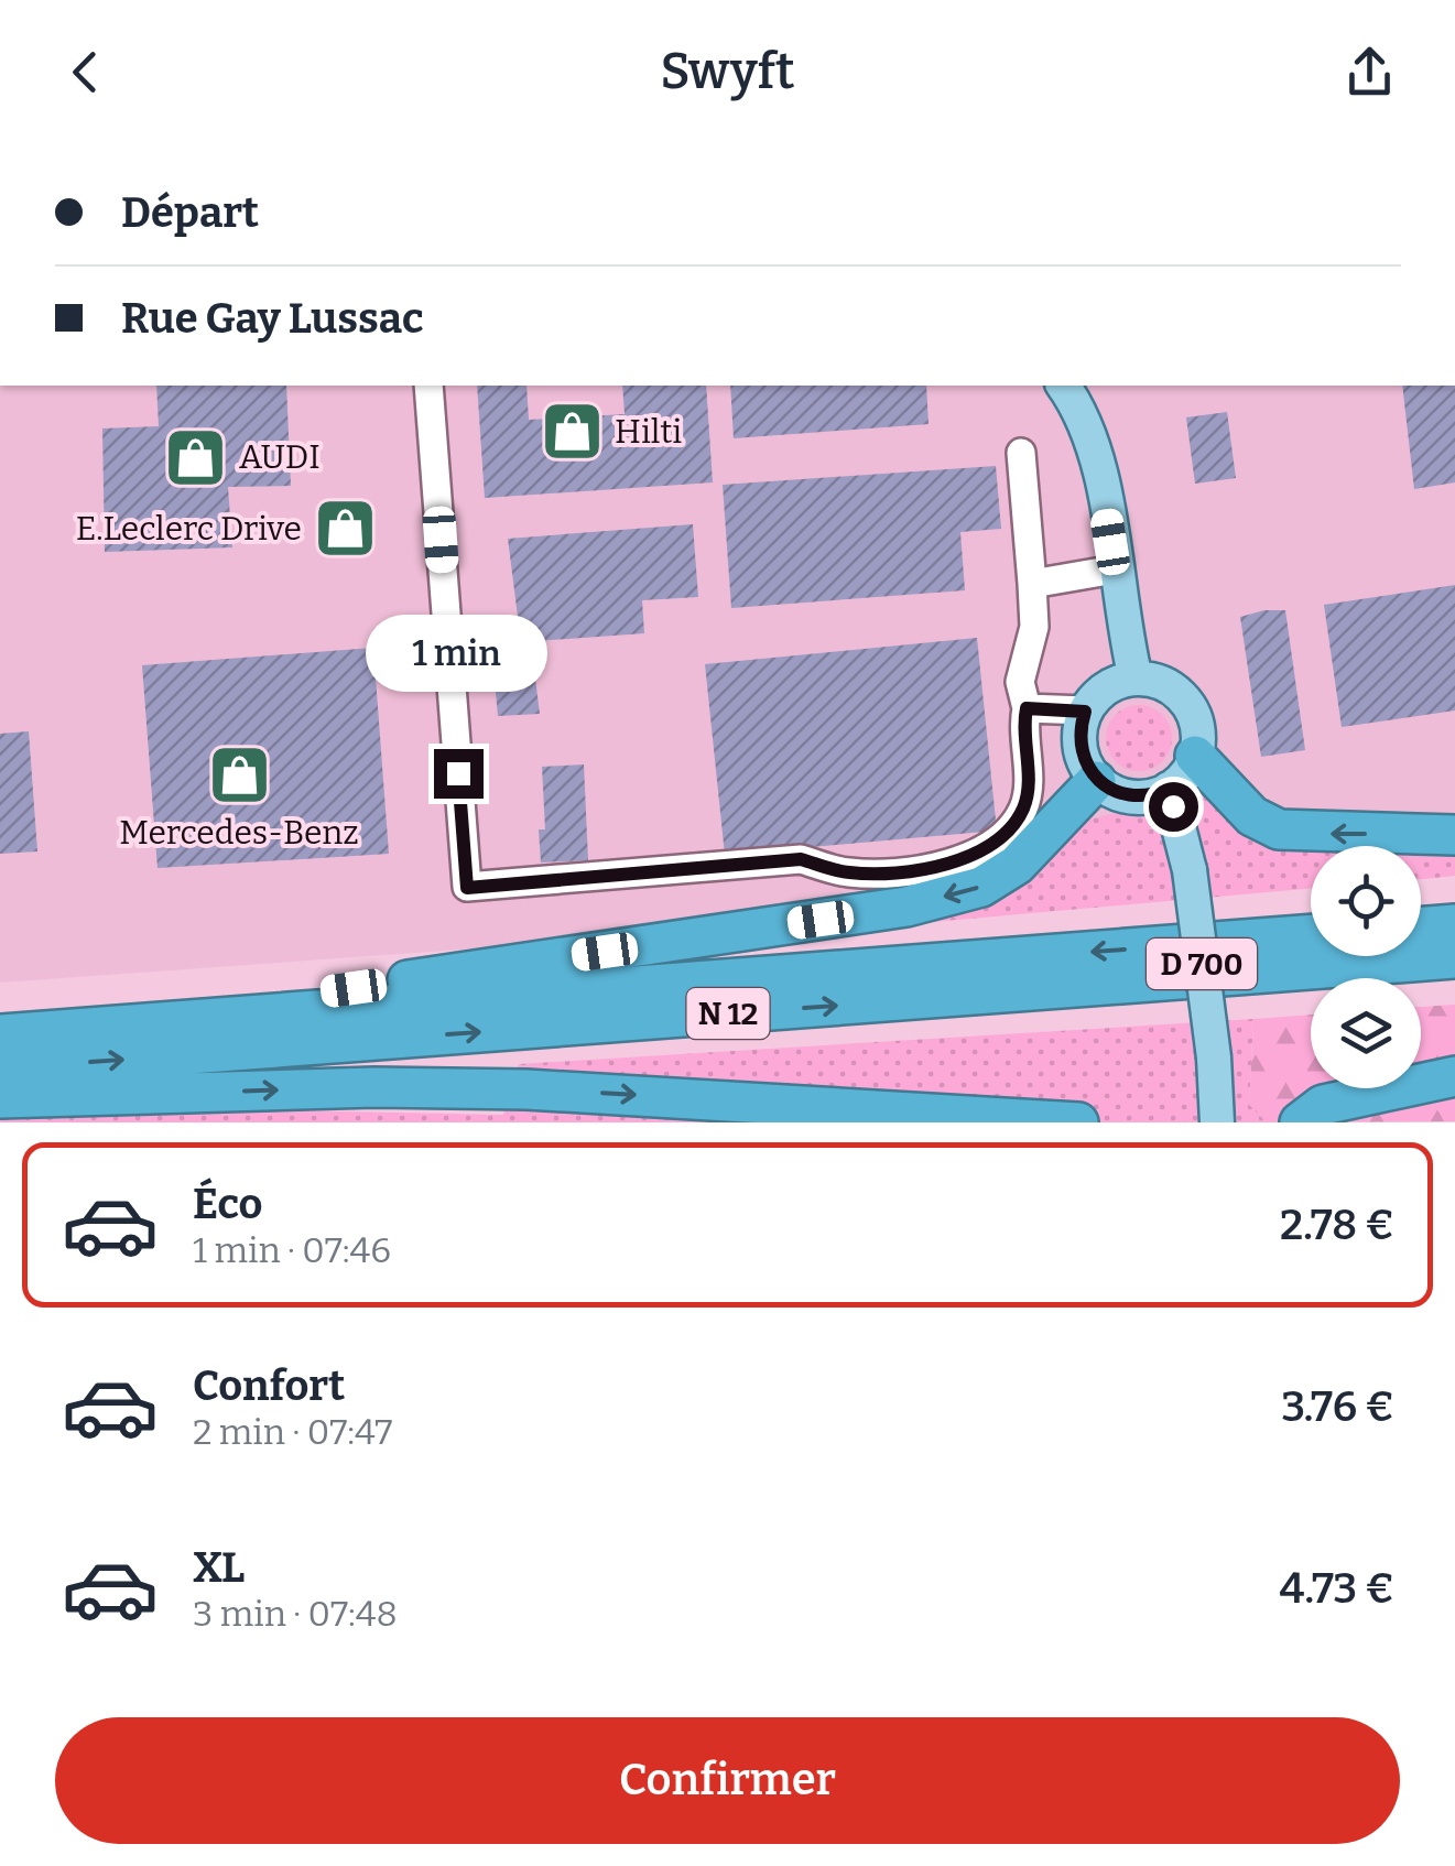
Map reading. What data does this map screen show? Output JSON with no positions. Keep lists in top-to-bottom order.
{
  "streets": {
    "highway": ["N 12"],
    "main road": ["D 700"]
  },
  "places": {
    "shop": [
      "Hilti",
      "AUDI",
      "E.Leclerc Drive",
      "Mercedes-Benz"
    ]
  },
  "page": {
    "header": "Swyft",
    "banner": ["Départ", "Rue Gay Lussac"],
    "bubble": "1 min",
    "list": [
      {
        "name": "Éco",
        "note": "1 min · 07:46",
        "value": "2.78 €"
      },
      {
        "name": "Confort",
        "note": "2 min · 07:47",
        "value": "3.76 €"
      },
      {
        "name": "XL",
        "note": "3 min · 07:48",
        "value": "4.73 €"
      }
    ],
    "buttons": "Confirmer"
  }
}
